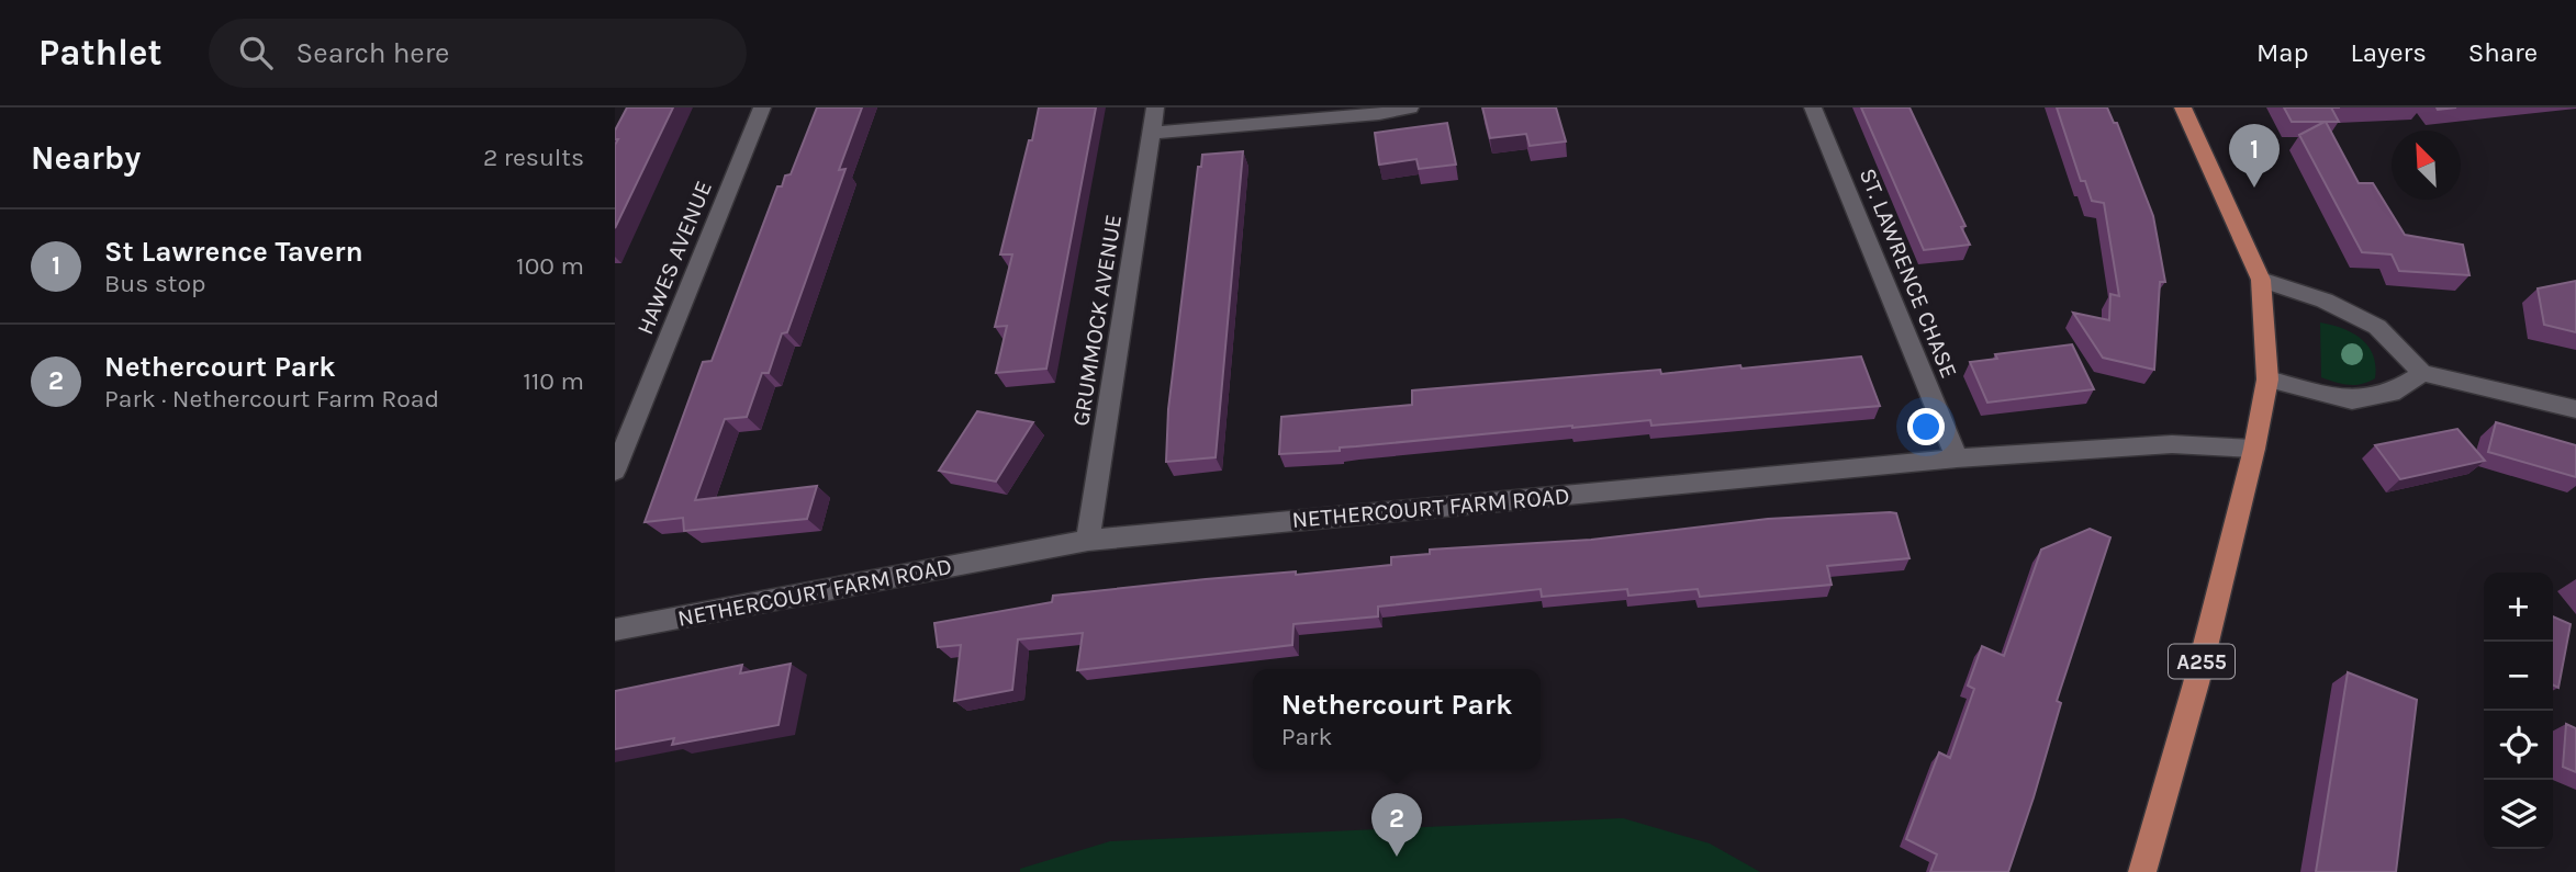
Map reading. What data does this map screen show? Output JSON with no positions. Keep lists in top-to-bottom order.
{
  "streets": {
    "main road": ["A255"],
    "street": [
      "HAWES AVENUE",
      "ST. LAWRENCE CHASE",
      "GRUMMOCK AVENUE",
      "NETHERCOURT FARM ROAD"
    ]
  },
  "crossings": [
    ["ST. LAWRENCE CHASE", "NETHERCOURT FARM ROAD"],
    ["GRUMMOCK AVENUE", "NETHERCOURT FARM ROAD"],
    ["NETHERCOURT FARM ROAD", "A255"]
  ],
  "north": "top left",
  "page": {
    "header": "Pathlet",
    "search": "Search here",
    "nav": ["Map", "Layers", "Share"],
    "heading": ["Nearby", "2 results"],
    "pins": ["1", "2"],
    "list": [
      {
        "mark": "1",
        "name": "St Lawrence Tavern",
        "note": "Bus stop",
        "value": "100 m"
      },
      {
        "mark": "2",
        "name": "Nethercourt Park",
        "note": "Park · Nethercourt Farm Road",
        "value": "110 m"
      }
    ],
    "map_buttons": ["+", "−"],
    "popup": ["Nethercourt Park", "Park"]
  }
}
